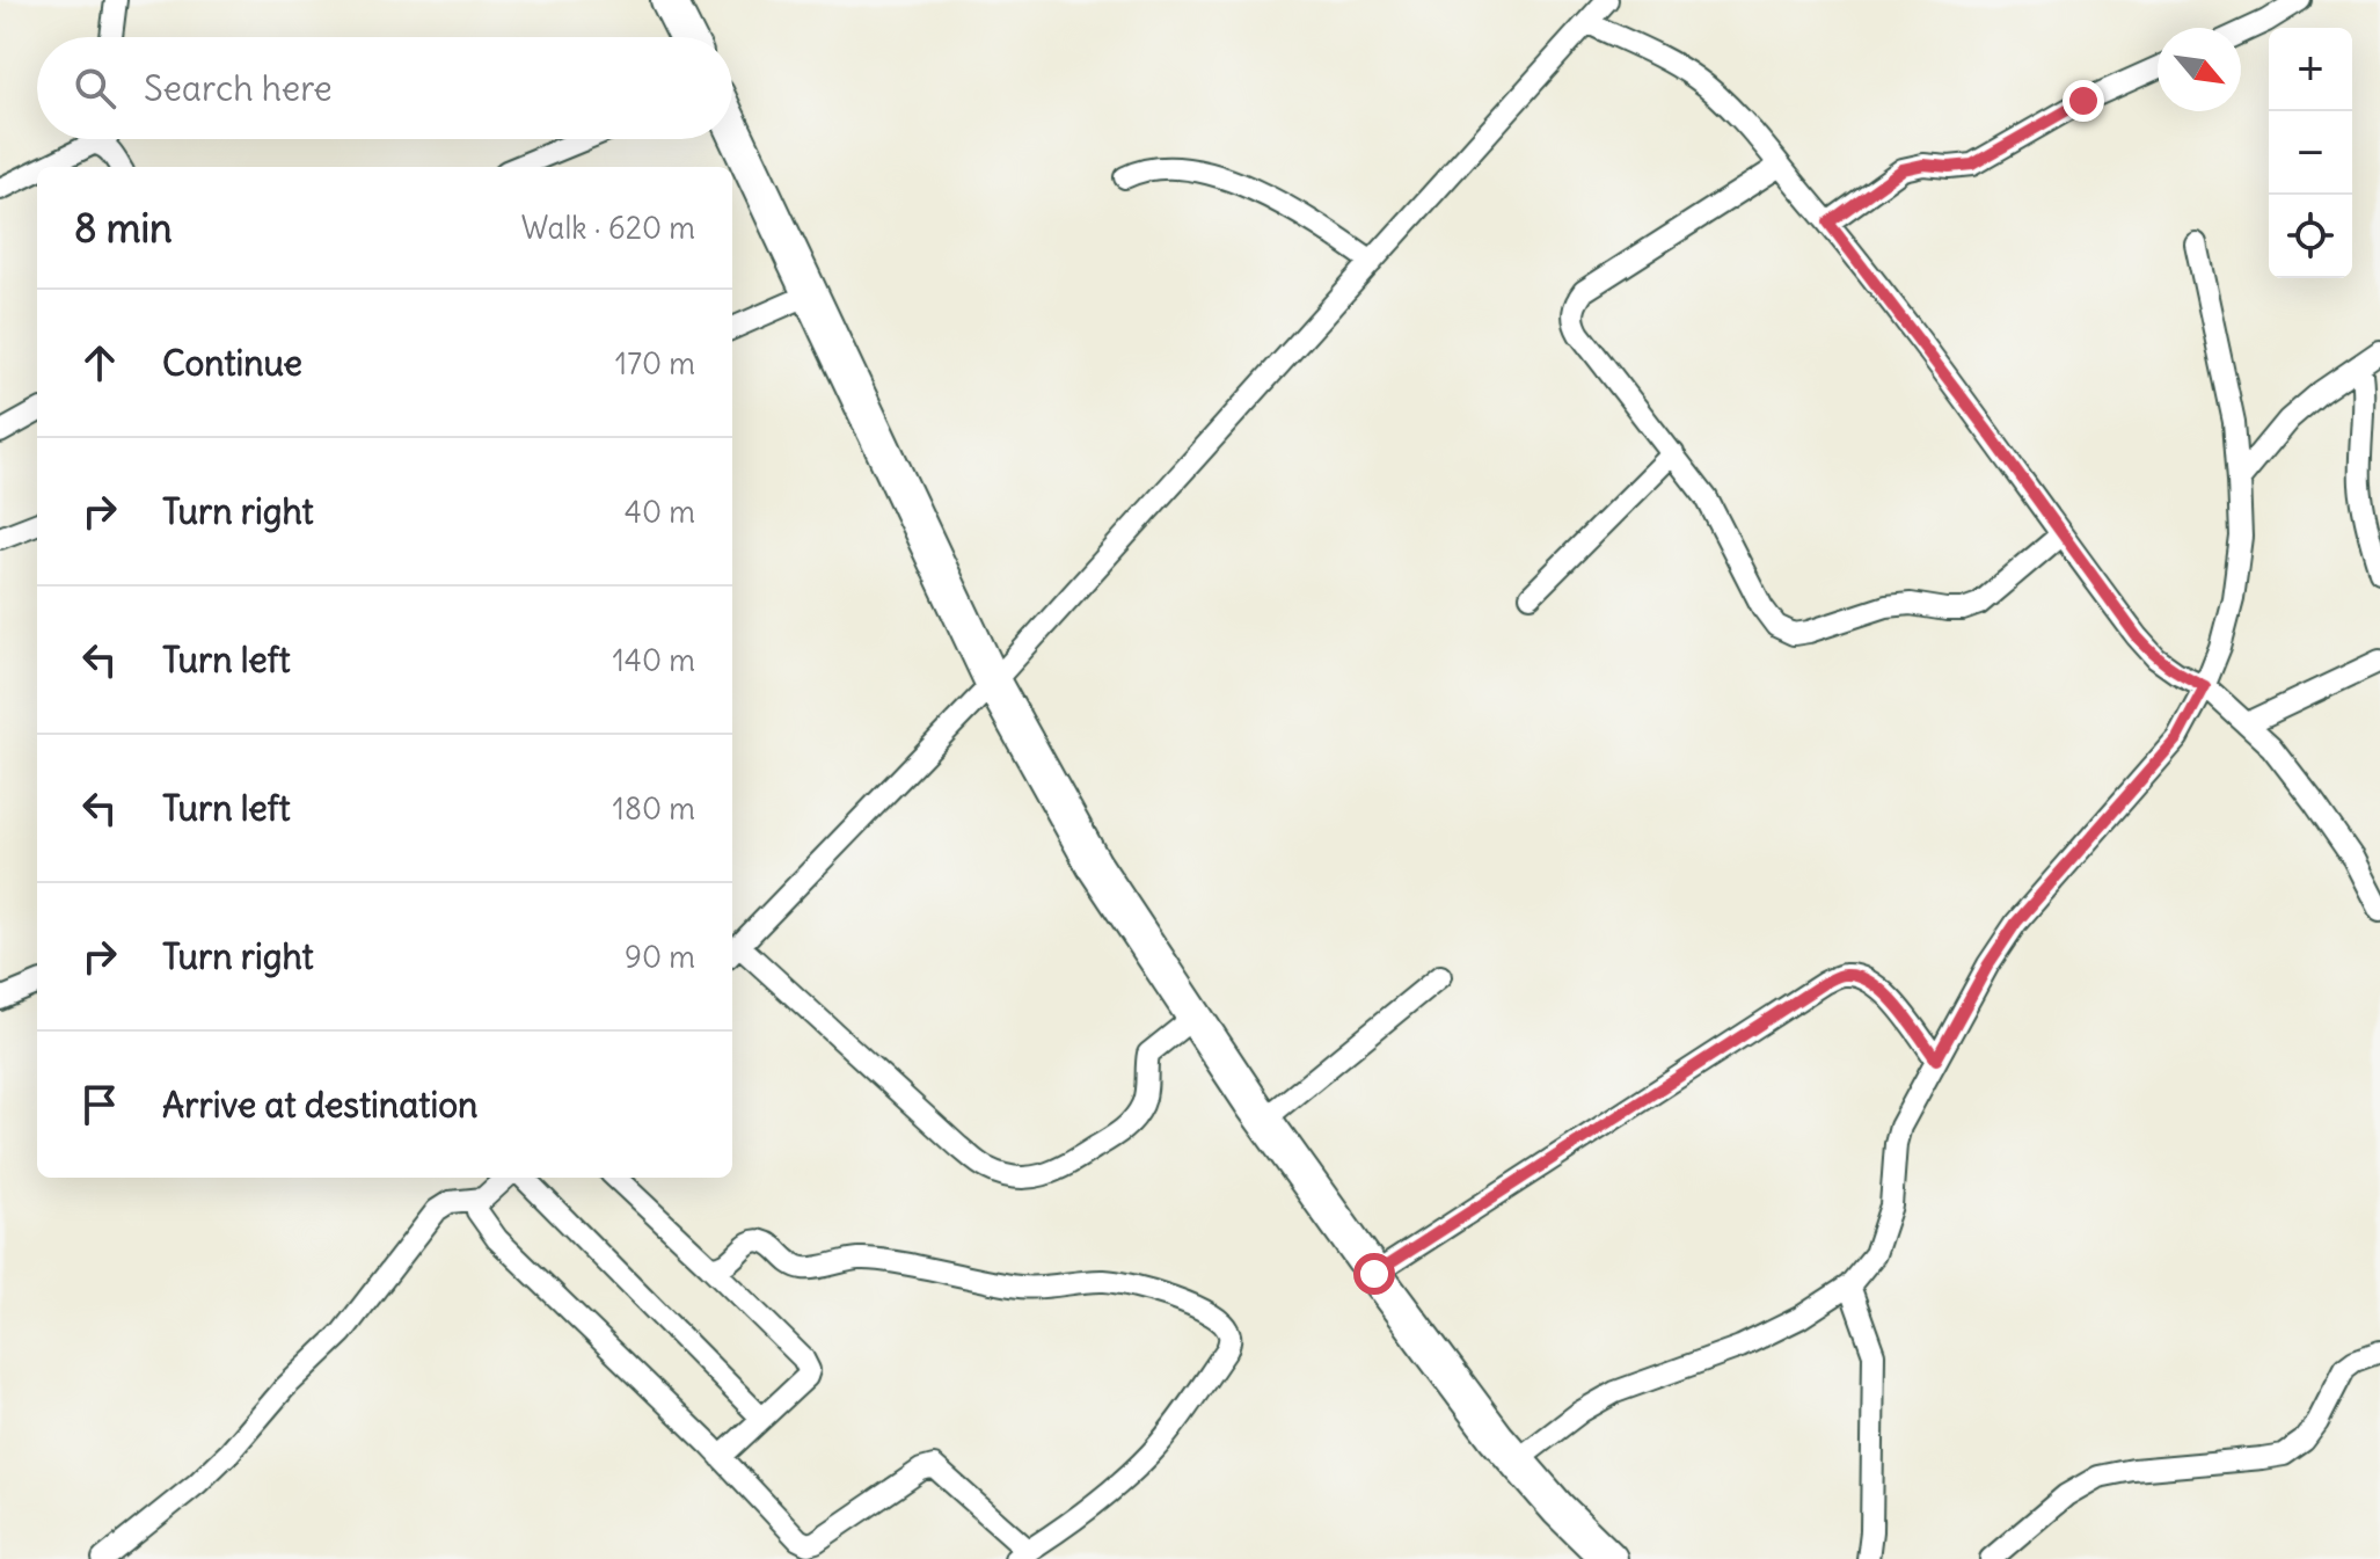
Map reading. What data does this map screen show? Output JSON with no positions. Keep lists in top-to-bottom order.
{
  "north": "bottom right",
  "page": {
    "map_buttons": ["+", "−"],
    "search": "Search here",
    "heading": ["8 min", "Walk · 620 m"],
    "list": [
      ["Continue", "170 m"],
      ["Turn right", "40 m"],
      ["Turn left", "140 m"],
      ["Turn left", "180 m"],
      ["Turn right", "90 m"],
      "Arrive at destination"
    ]
  }
}
